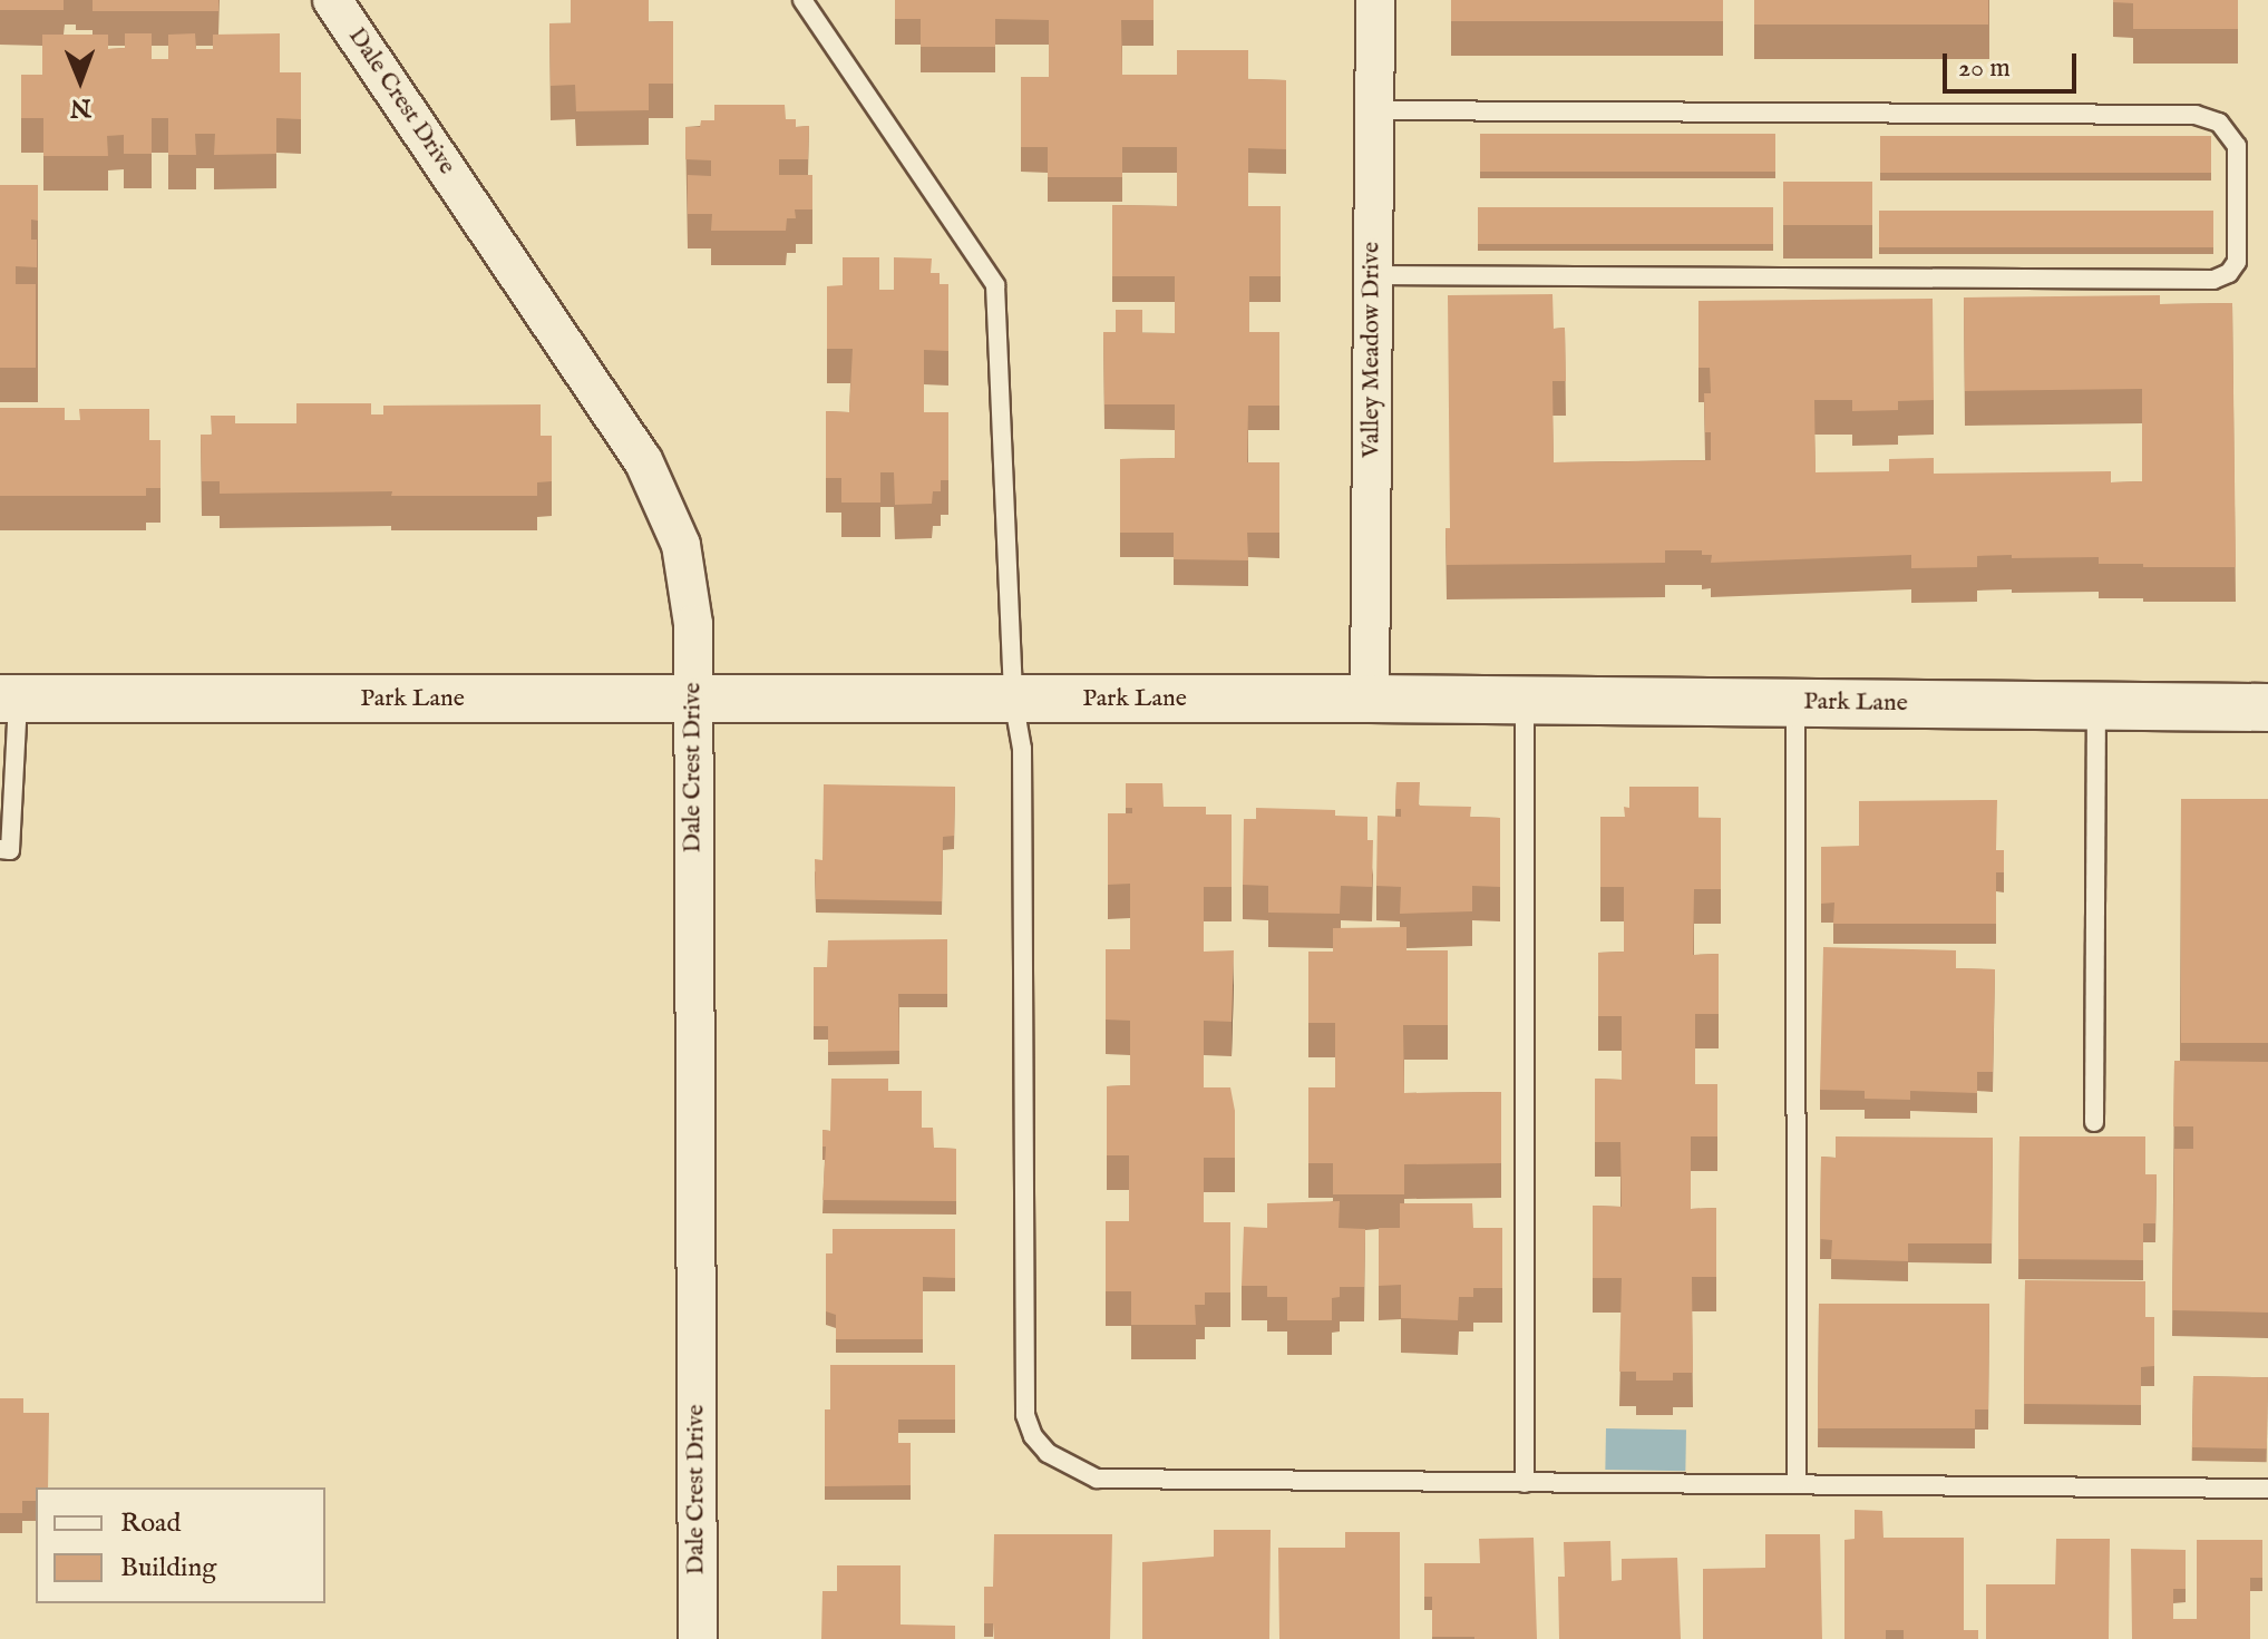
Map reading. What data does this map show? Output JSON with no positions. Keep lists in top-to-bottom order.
{
  "streets": {
    "street": ["Dale Crest Drive", "Valley Meadow Drive", "Park Lane"]
  },
  "crossings": [
    ["Dale Crest Drive", "Park Lane"],
    ["Valley Meadow Drive", "Park Lane"]
  ],
  "legend": ["Road", "Building"],
  "scale_bar": "20 m",
  "north": "bottom"
}
